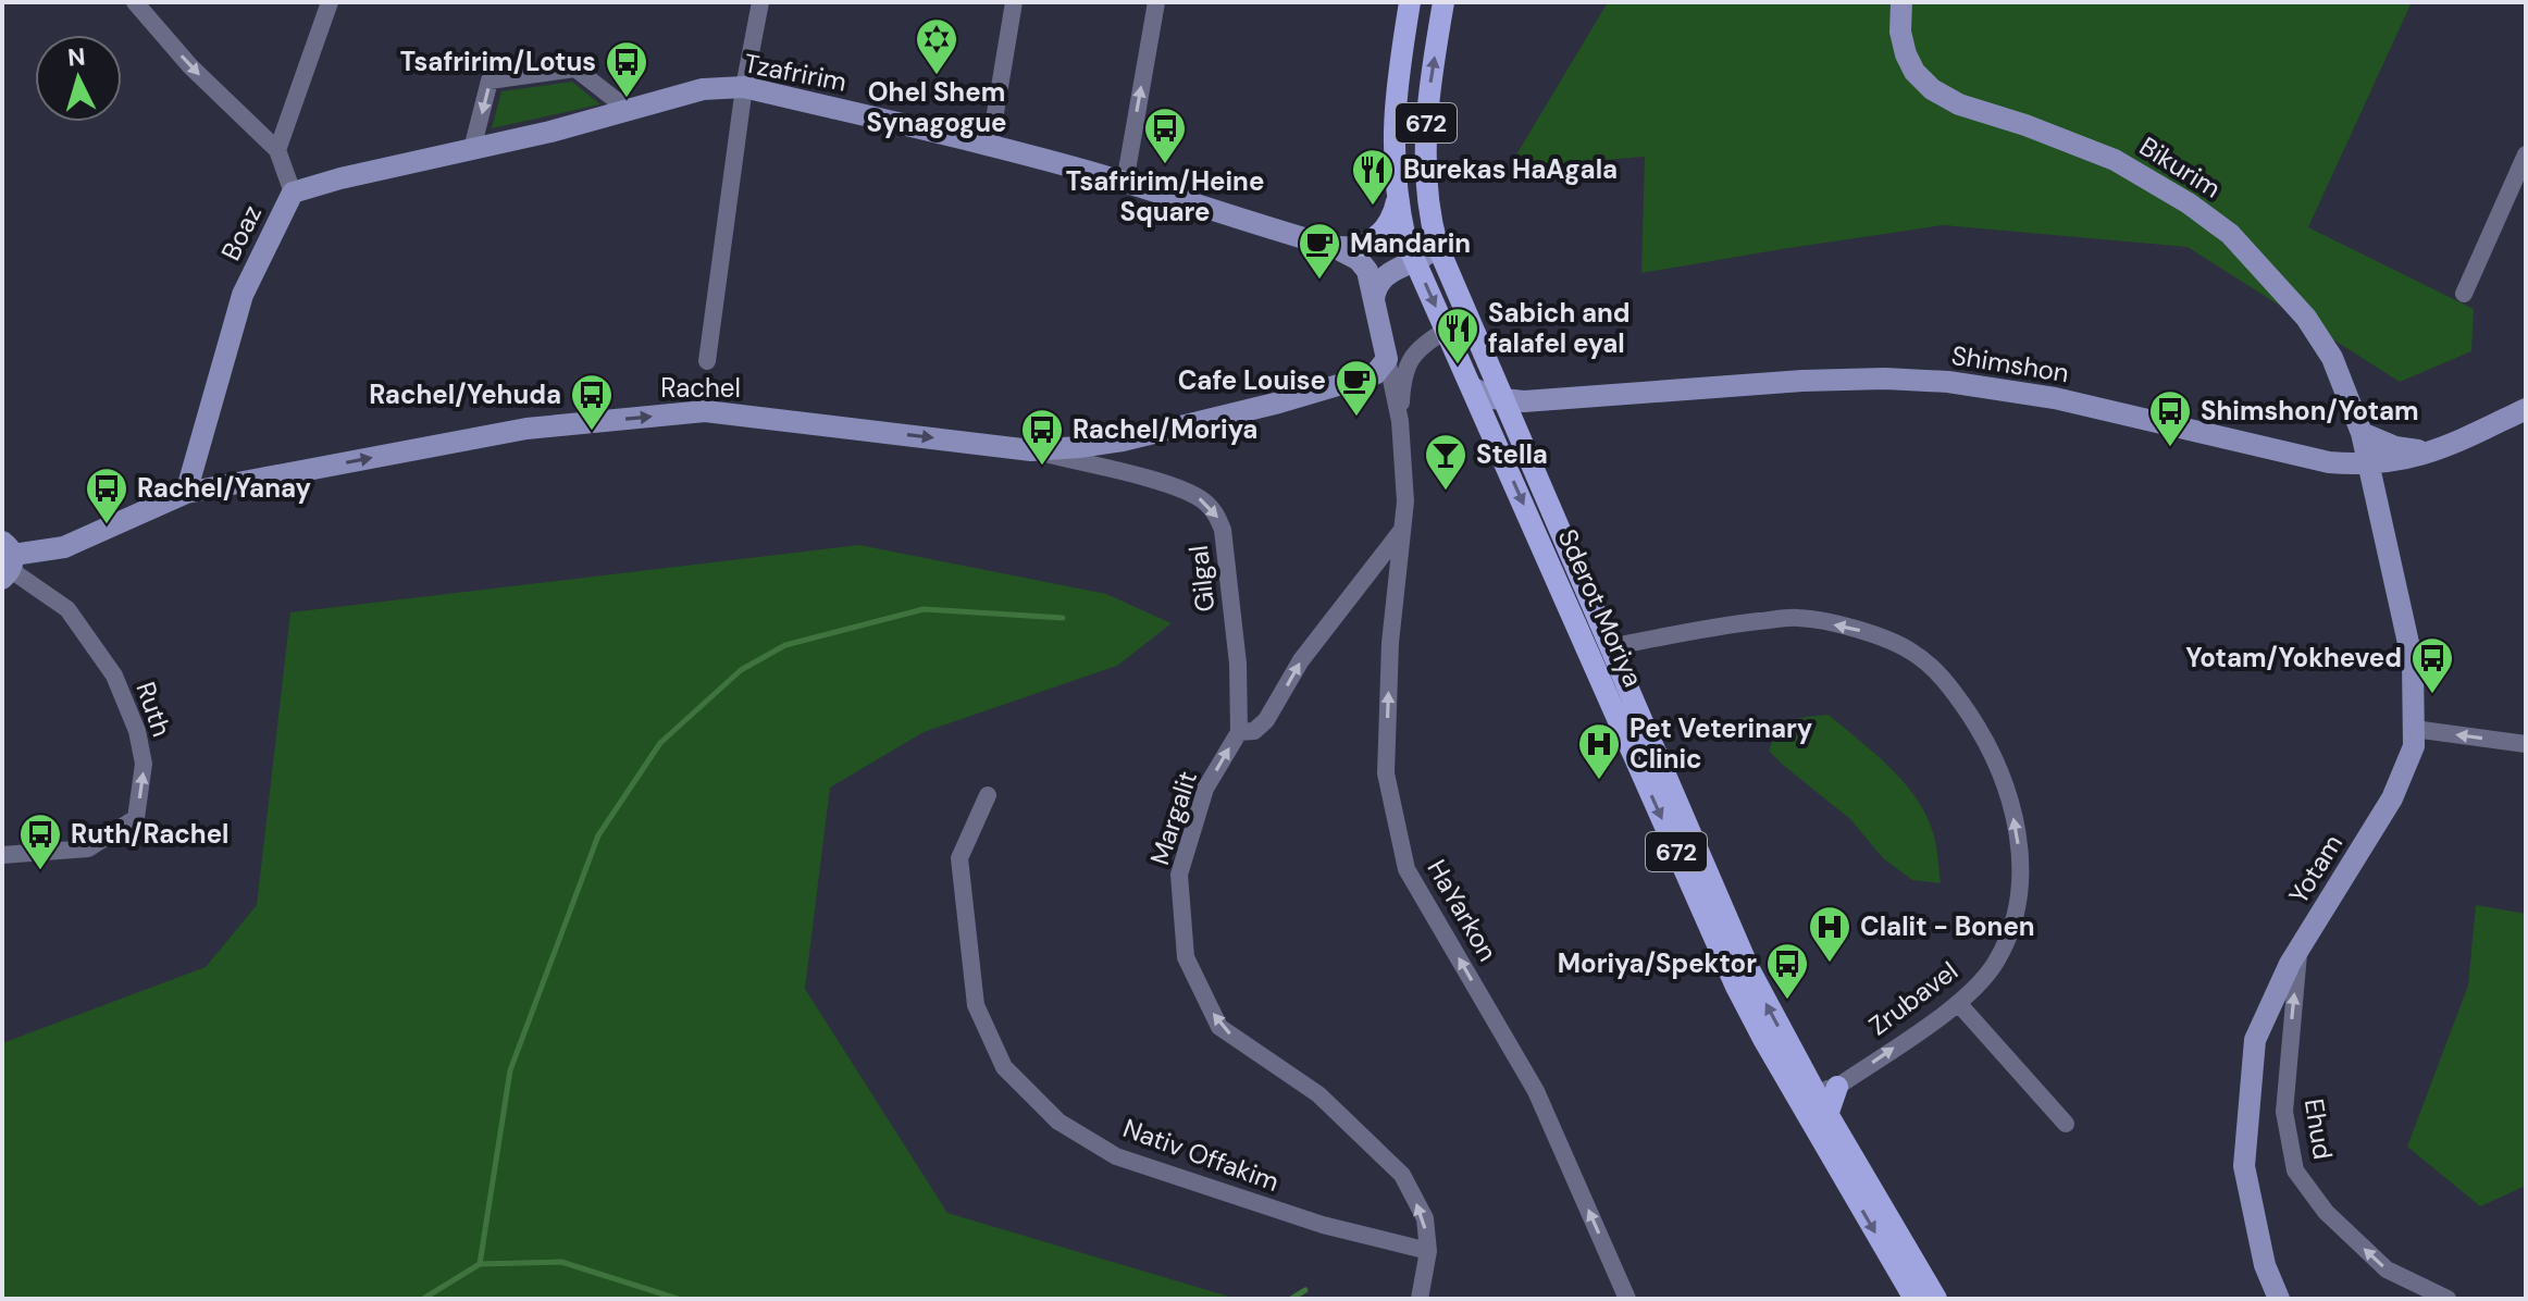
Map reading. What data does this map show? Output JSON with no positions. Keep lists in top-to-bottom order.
{
  "streets": {
    "main road": ["672", "Sderot Moriya"],
    "street": [
      "Tzafririm",
      "Bikurim",
      "Boaz",
      "Shimshon",
      "Rachel",
      "Gilgal",
      "Ruth",
      "Margalit",
      "Yotam",
      "HaYarkon",
      "Zrubavel",
      "Ehud",
      "Nativ Offakim"
    ]
  },
  "crossings": [
    ["Tzafririm", "Boaz"],
    ["Tzafririm", "Sderot Moriya"],
    ["Bikurim", "Shimshon"],
    ["Bikurim", "Yotam"],
    ["Boaz", "Rachel"],
    ["Shimshon", "Sderot Moriya"],
    ["Shimshon", "Yotam"],
    ["Rachel", "Gilgal"],
    ["Rachel", "Ruth"],
    ["Rachel", "HaYarkon"],
    ["Gilgal", "Margalit"],
    ["Sderot Moriya", "Zrubavel"],
    ["Margalit", "HaYarkon"],
    ["Margalit", "Nativ Offakim"],
    ["Yotam", "Ehud"]
  ],
  "one_way": [
    "Rachel",
    "Gilgal",
    "Margalit",
    "HaYarkon",
    "Ehud"
  ],
  "places": {
    "synagogue": ["Ohel Shem Synagogue"],
    "bus stop": [
      "Tsafririm/Lotus",
      "Tsafririm/Heine Square",
      "Rachel/Yehuda",
      "Shimshon/Yotam",
      "Rachel/Moriya",
      "Rachel/Yanay",
      "Yotam/Yokheved",
      "Ruth/Rachel",
      "Moriya/Spektor"
    ],
    "restaurant": ["Burekas HaAgala", "Sabich and falafel eyal"],
    "cafe": ["Mandarin", "Cafe Louise"],
    "bar": ["Stella"],
    "hospital": ["Pet Veterinary Clinic", "Clalit - Bonen"]
  },
  "north": "top"
}
